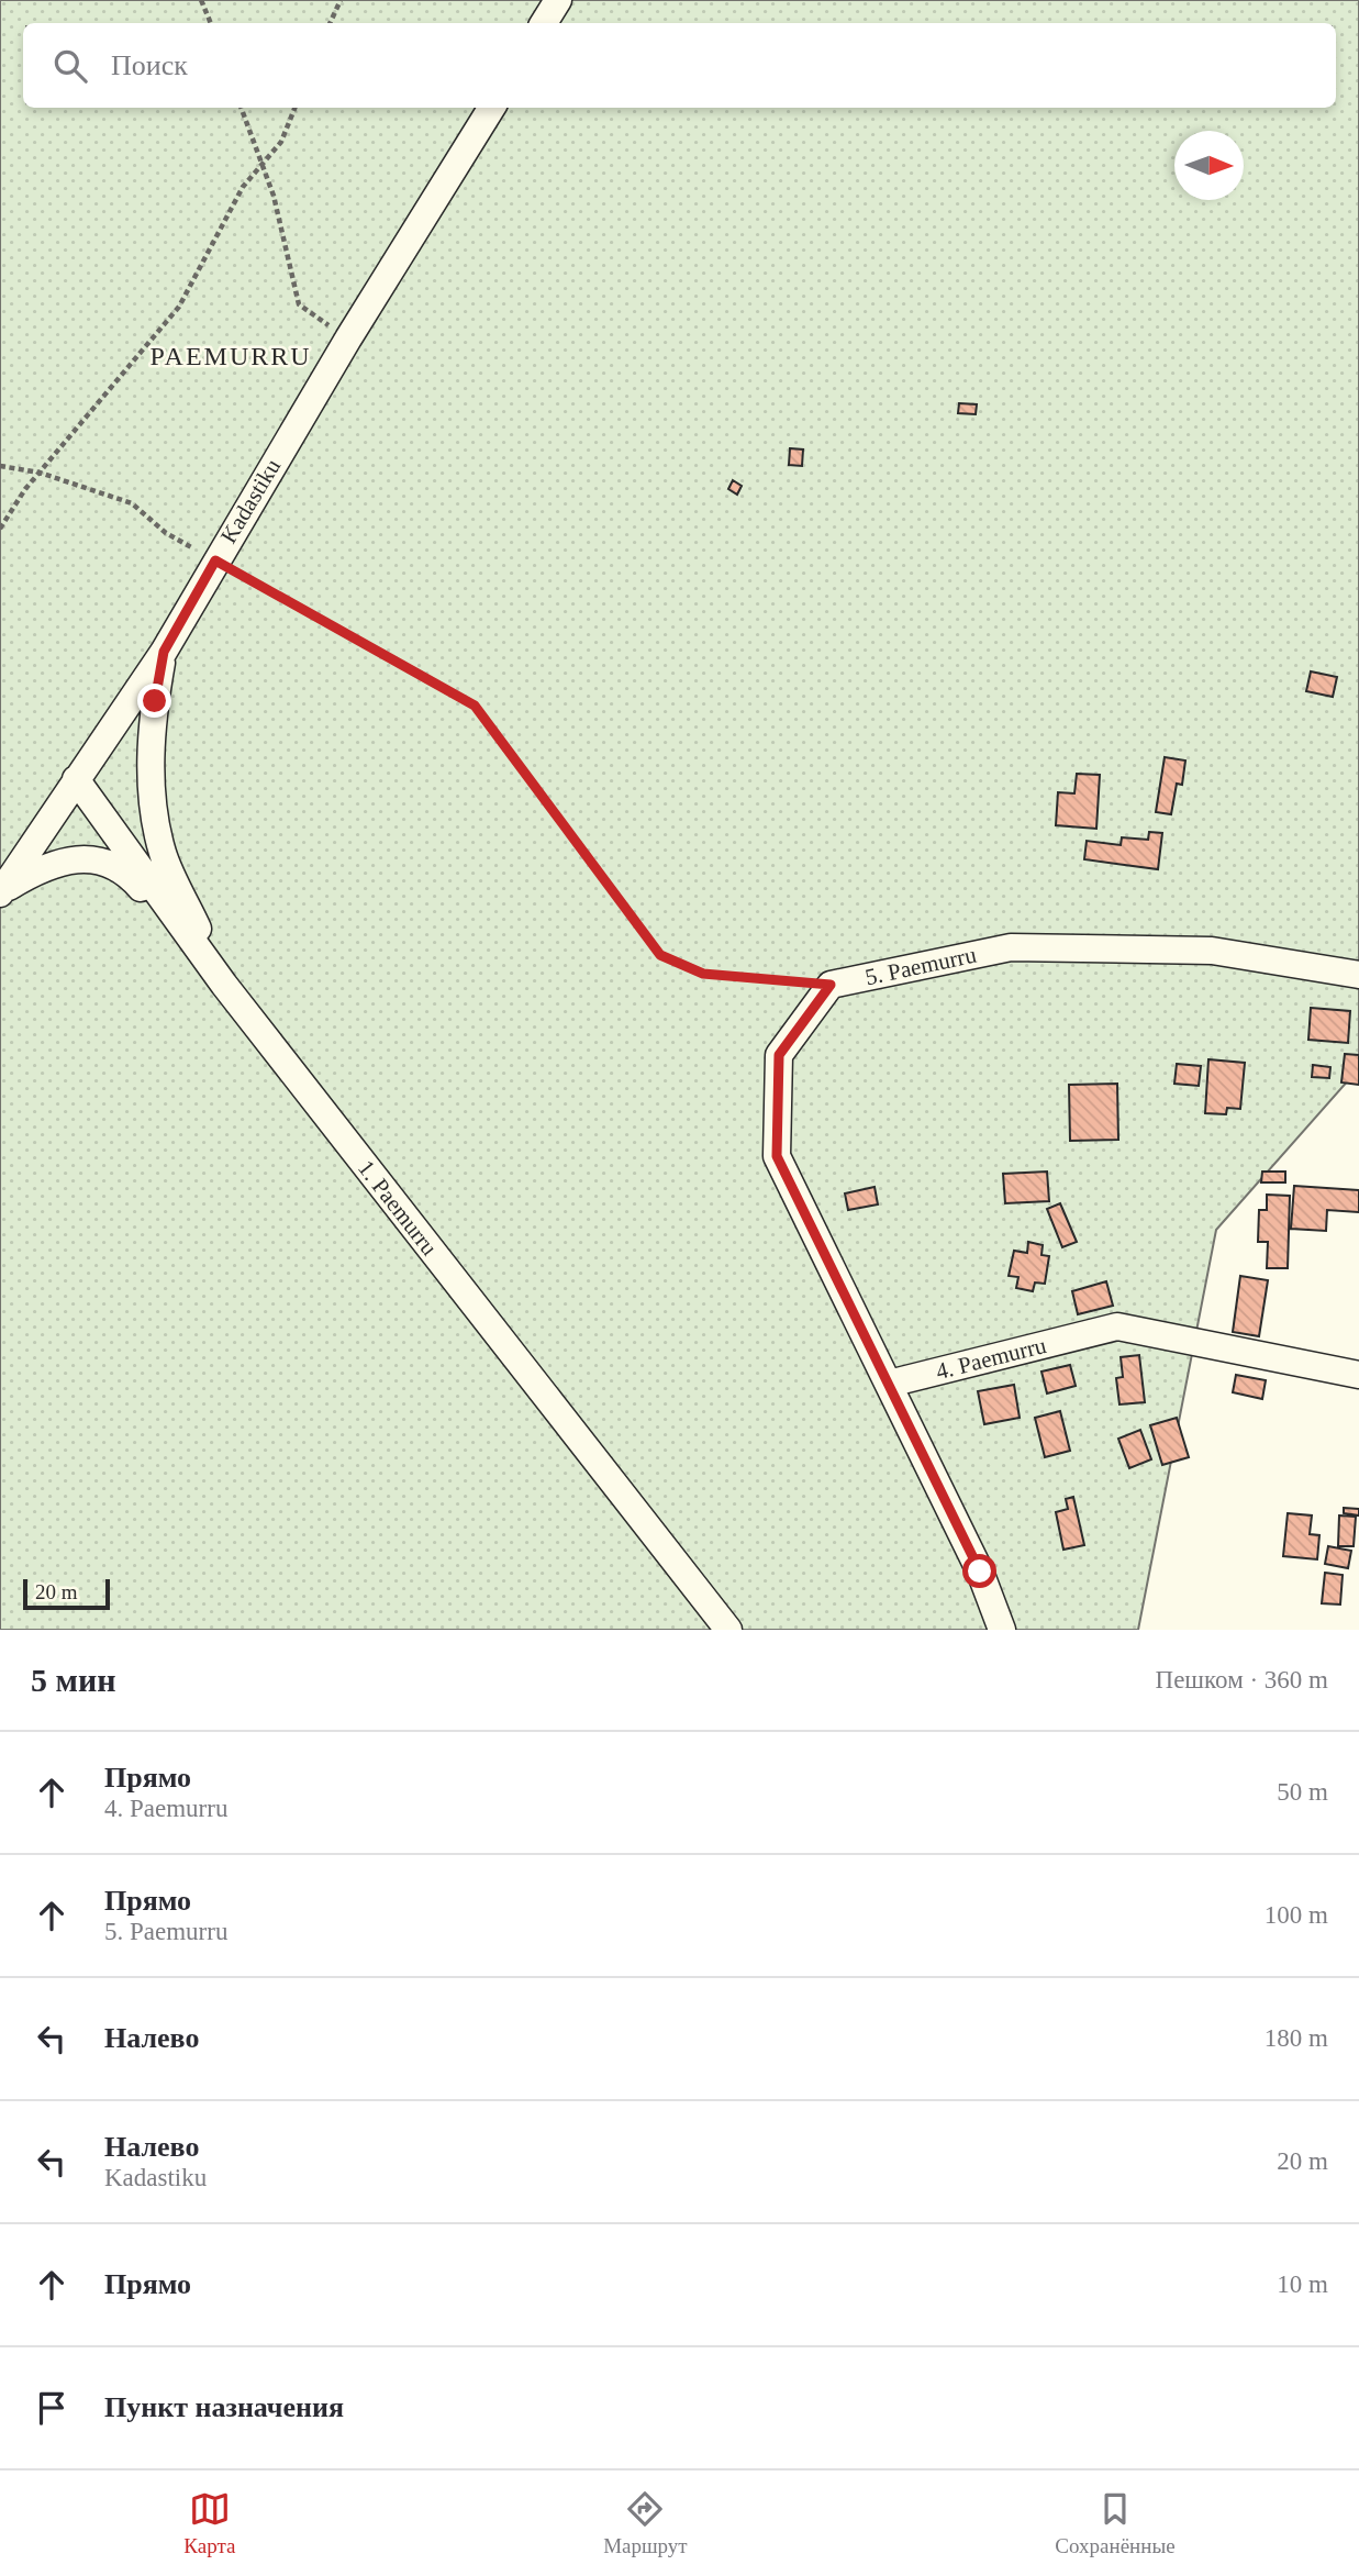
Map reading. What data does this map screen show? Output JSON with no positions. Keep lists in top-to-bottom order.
{
  "streets": {
    "street": [
      "Kadastiku",
      "5. Paemurru",
      "1. Paemurru",
      "4. Paemurru"
    ]
  },
  "crossings": [
    ["Kadastiku", "1. Paemurru"]
  ],
  "districts": ["PAEMURRU"],
  "scale_bar": "20 m",
  "north": "right",
  "page": {
    "search": "Поиск",
    "scale": "20 m",
    "heading": ["5 мин", "Пешком · 360 m"],
    "list": [
      ["Прямо", "4. Paemurru", "50 m"],
      ["Прямо", "5. Paemurru", "100 m"],
      ["Налево", "180 m"],
      ["Налево", "Kadastiku", "20 m"],
      ["Прямо", "10 m"],
      "Пункт назначения"
    ],
    "nav": ["Карта", "Маршрут", "Сохранённые"]
  }
}
